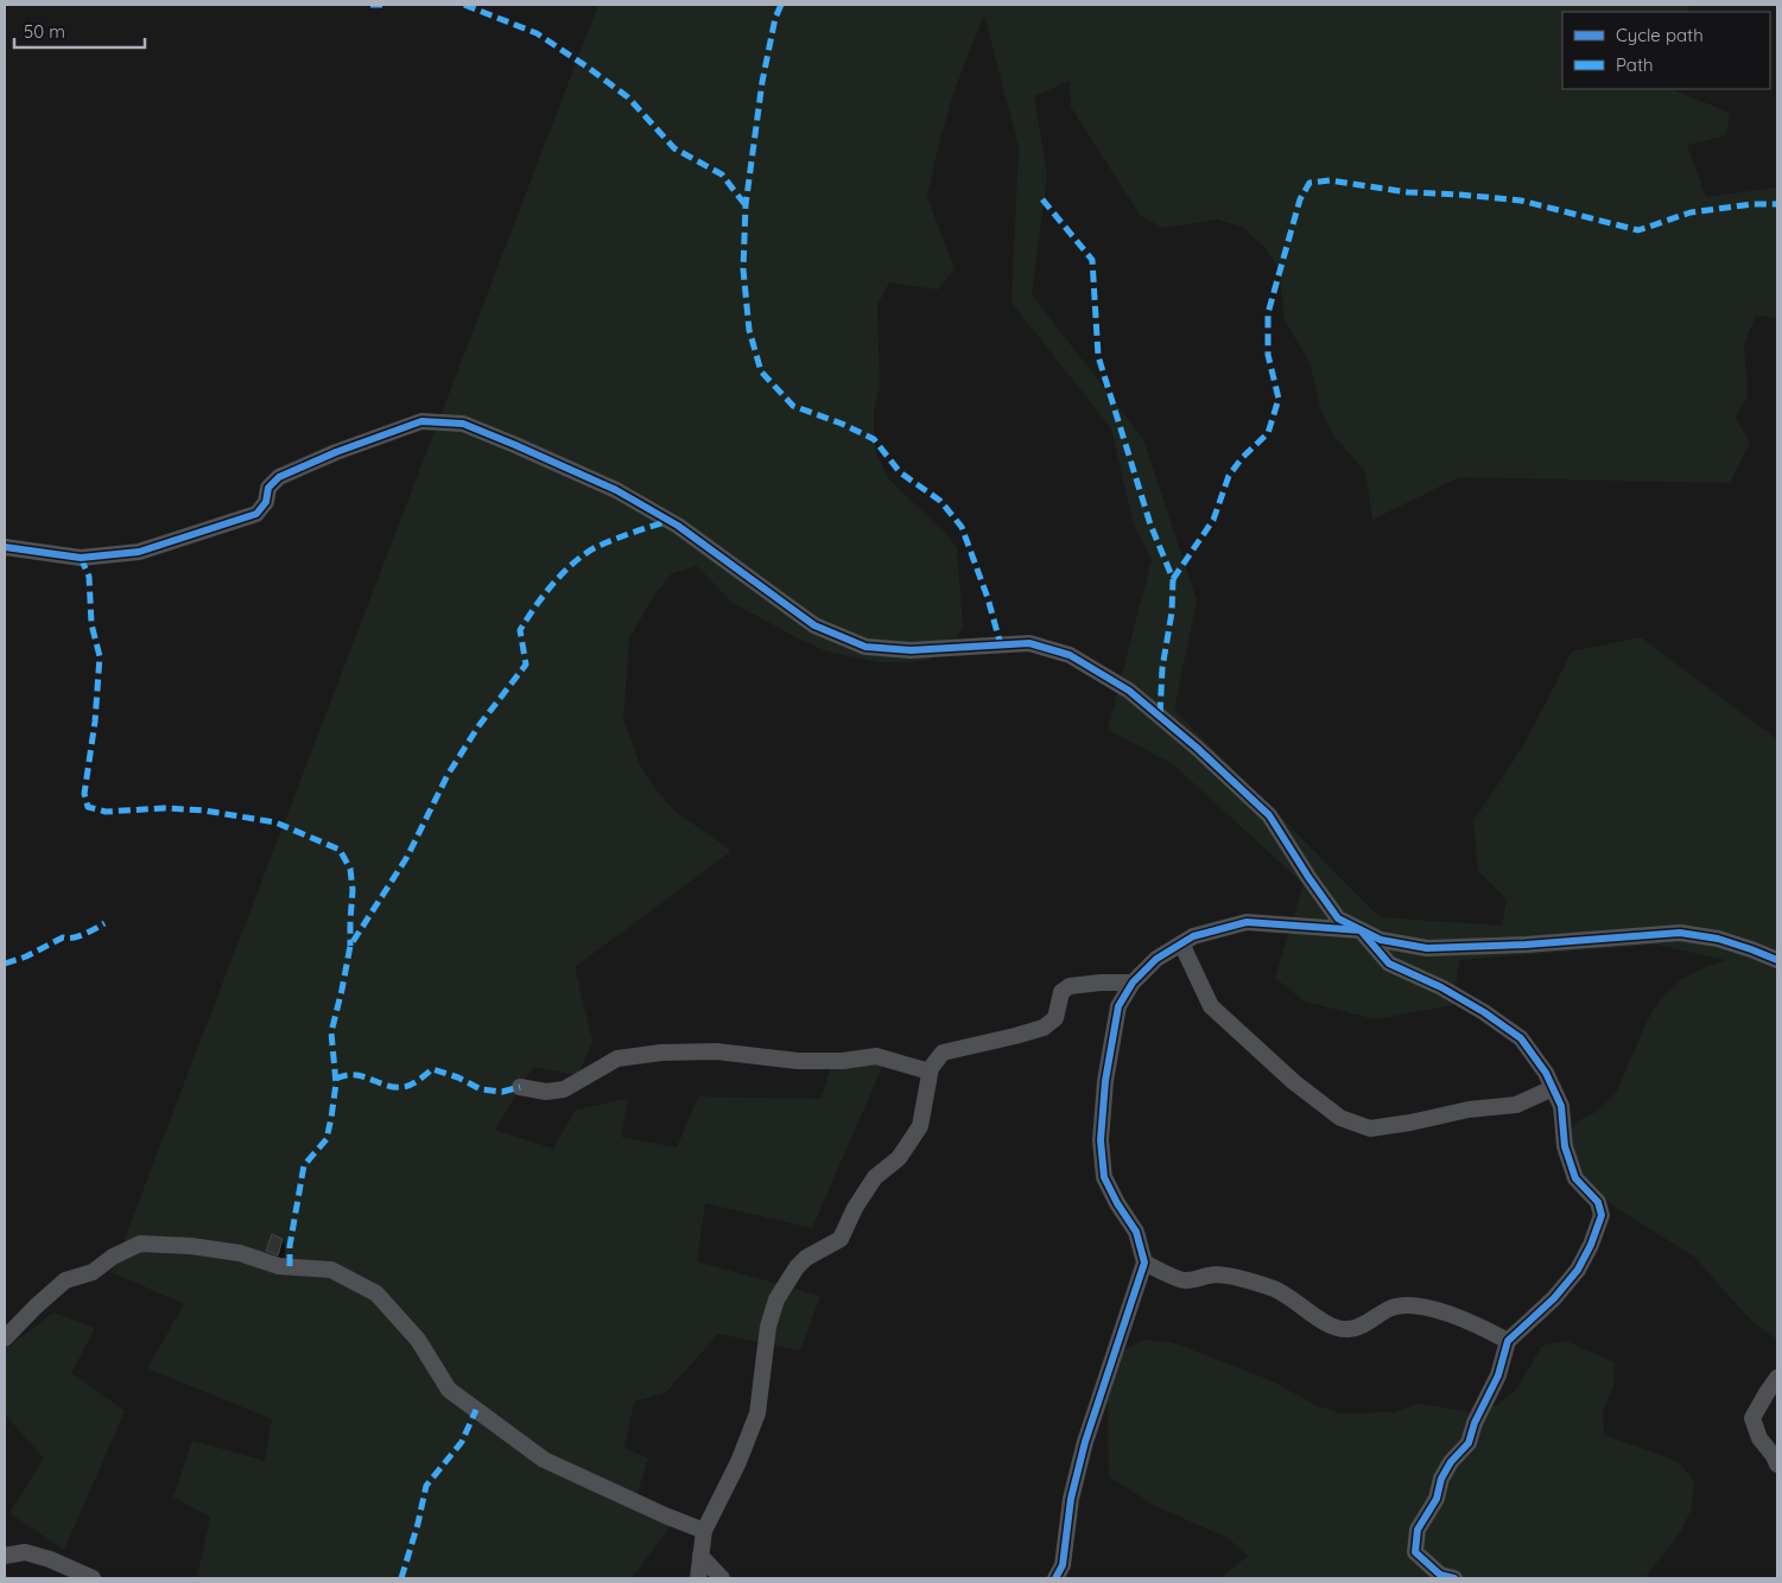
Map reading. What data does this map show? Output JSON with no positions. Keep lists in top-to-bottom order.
{
  "legend": ["Cycle path", "Path"],
  "scale_bar": "50 m"
}
